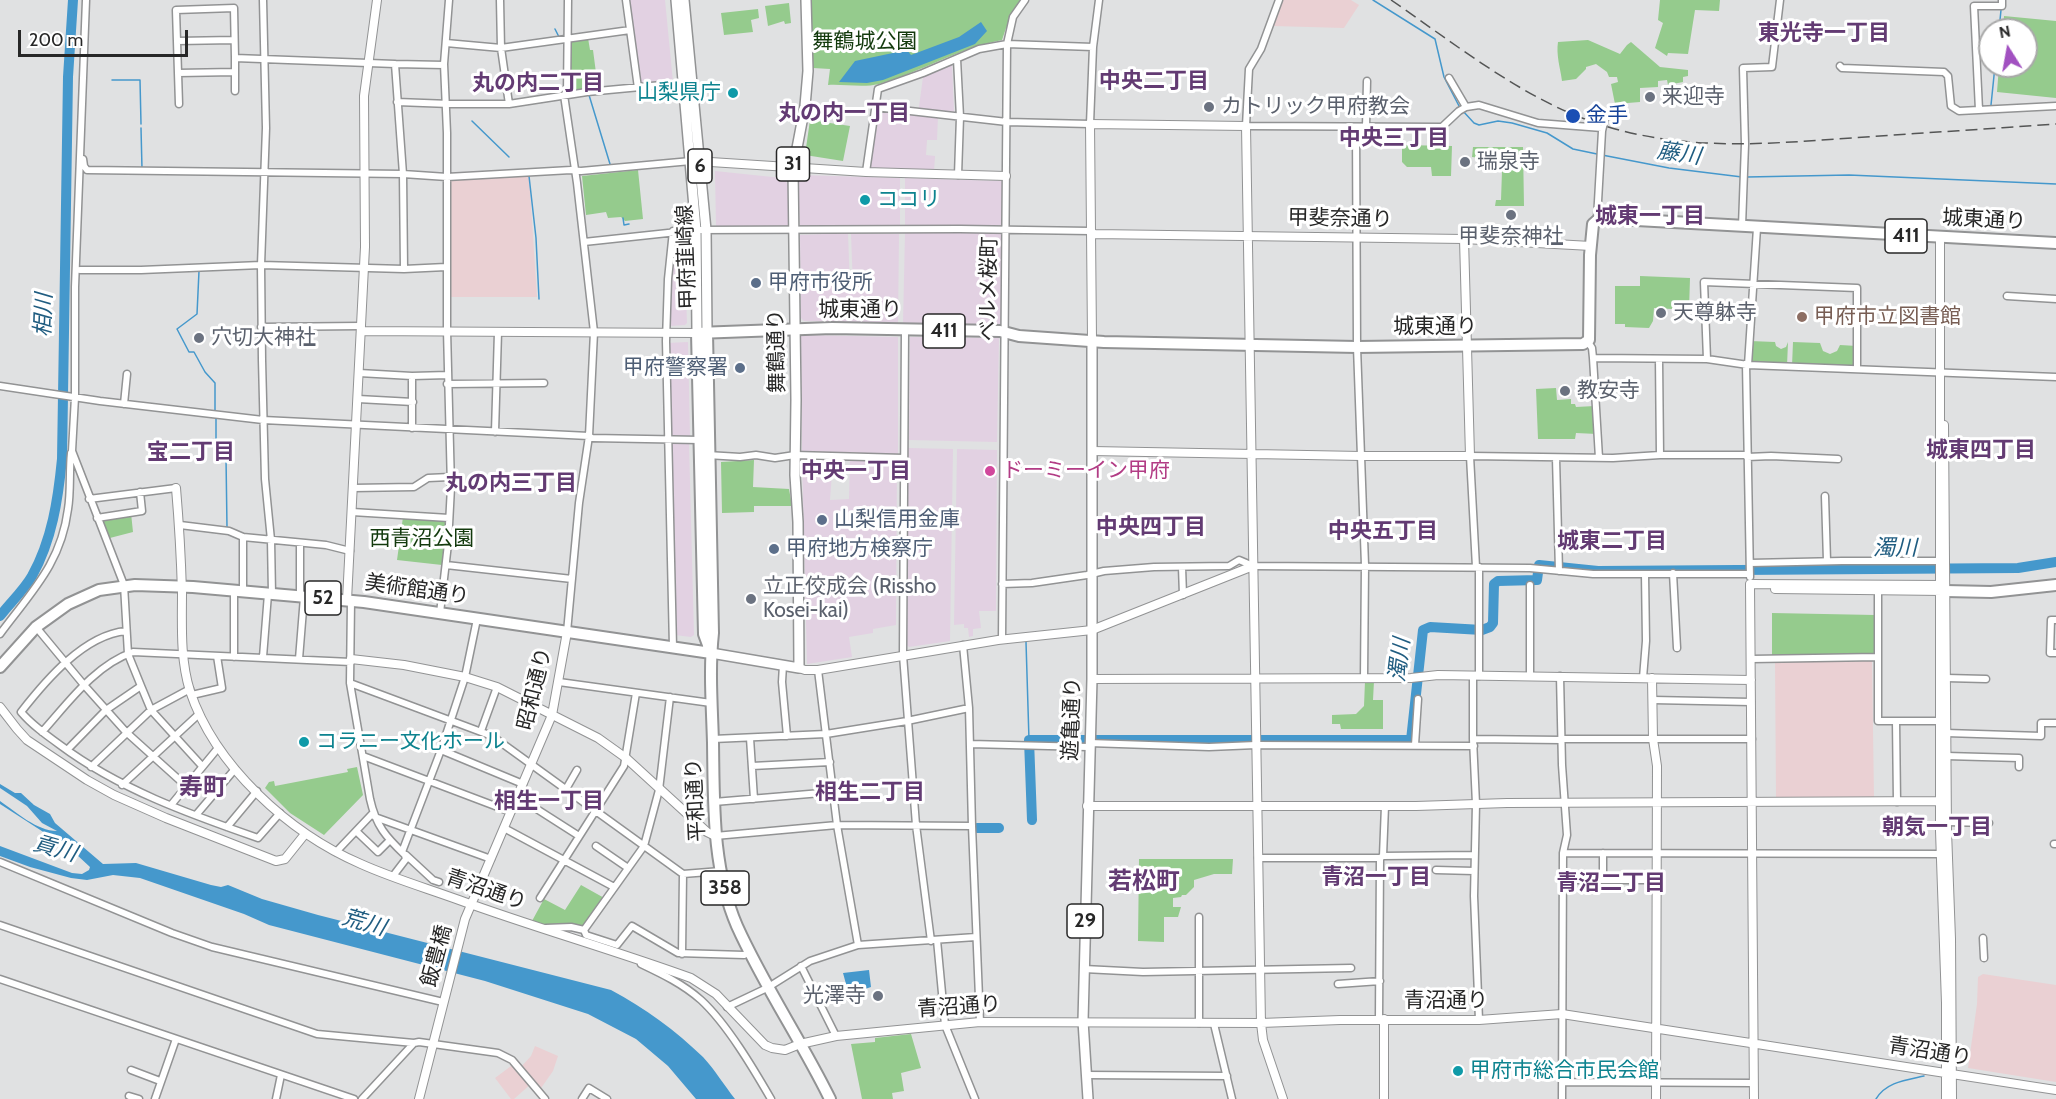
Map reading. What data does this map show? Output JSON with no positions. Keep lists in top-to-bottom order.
{
  "streets": {
    "highway": [
      "城東通り",
      "411",
      "美術館通り",
      "52",
      "平和通り",
      "358"
    ],
    "main road": [
      "31",
      "6",
      "甲府韮崎線",
      "舞鶴通り",
      "遊亀通り",
      "29"
    ],
    "street": [
      "甲斐奈通り",
      "ベルメ桜町",
      "昭和通り",
      "青沼通り",
      "飯豊橋"
    ]
  },
  "crossings": [
    ["城東通り", "甲府韮崎線"],
    ["城東通り", "ベルメ桜町"],
    ["城東通り", "舞鶴通り"],
    ["城東通り", "遊亀通り"],
    ["城東通り", "平和通り"],
    ["甲府韮崎線", "平和通り"],
    ["美術館通り", "昭和通り"],
    ["美術館通り", "平和通り"],
    ["美術館通り", "青沼通り"],
    ["昭和通り", "青沼通り"],
    ["昭和通り", "飯豊橋"],
    ["遊亀通り", "青沼通り"],
    ["平和通り", "青沼通り"]
  ],
  "districts": [
    "東光寺一丁目",
    "中央二丁目",
    "丸の内二丁目",
    "丸の内一丁目",
    "中央三丁目",
    "城東一丁目",
    "城東四丁目",
    "宝二丁目",
    "中央一丁目",
    "丸の内三丁目",
    "中央四丁目",
    "中央五丁目",
    "城東二丁目",
    "寿町",
    "相生二丁目",
    "相生一丁目",
    "朝気一丁目",
    "青沼一丁目",
    "若松町",
    "青沼二丁目"
  ],
  "water": [
    "藤川",
    "相川",
    "濁川",
    "貢川",
    "荒川"
  ],
  "parks": ["舞鶴城公園", "西青沼公園"],
  "places": [
    "山梨県庁",
    "来迎寺",
    "カトリック甲府教会",
    "金手",
    "瑞泉寺",
    "ココリ",
    "甲斐奈神社",
    "甲府市役所",
    "天尊躰寺",
    "甲府市立図書館",
    "穴切大神社",
    "甲府警察署",
    "教安寺",
    "ドーミーイン甲府",
    "山梨信用金庫",
    "甲府地方検察庁",
    "立正佼成会 (Rissho Kosei-kai)",
    "コラニー文化ホール",
    "光澤寺",
    "甲府市総合市民会館"
  ],
  "scale_bar": "200 m",
  "north": "top"
}
